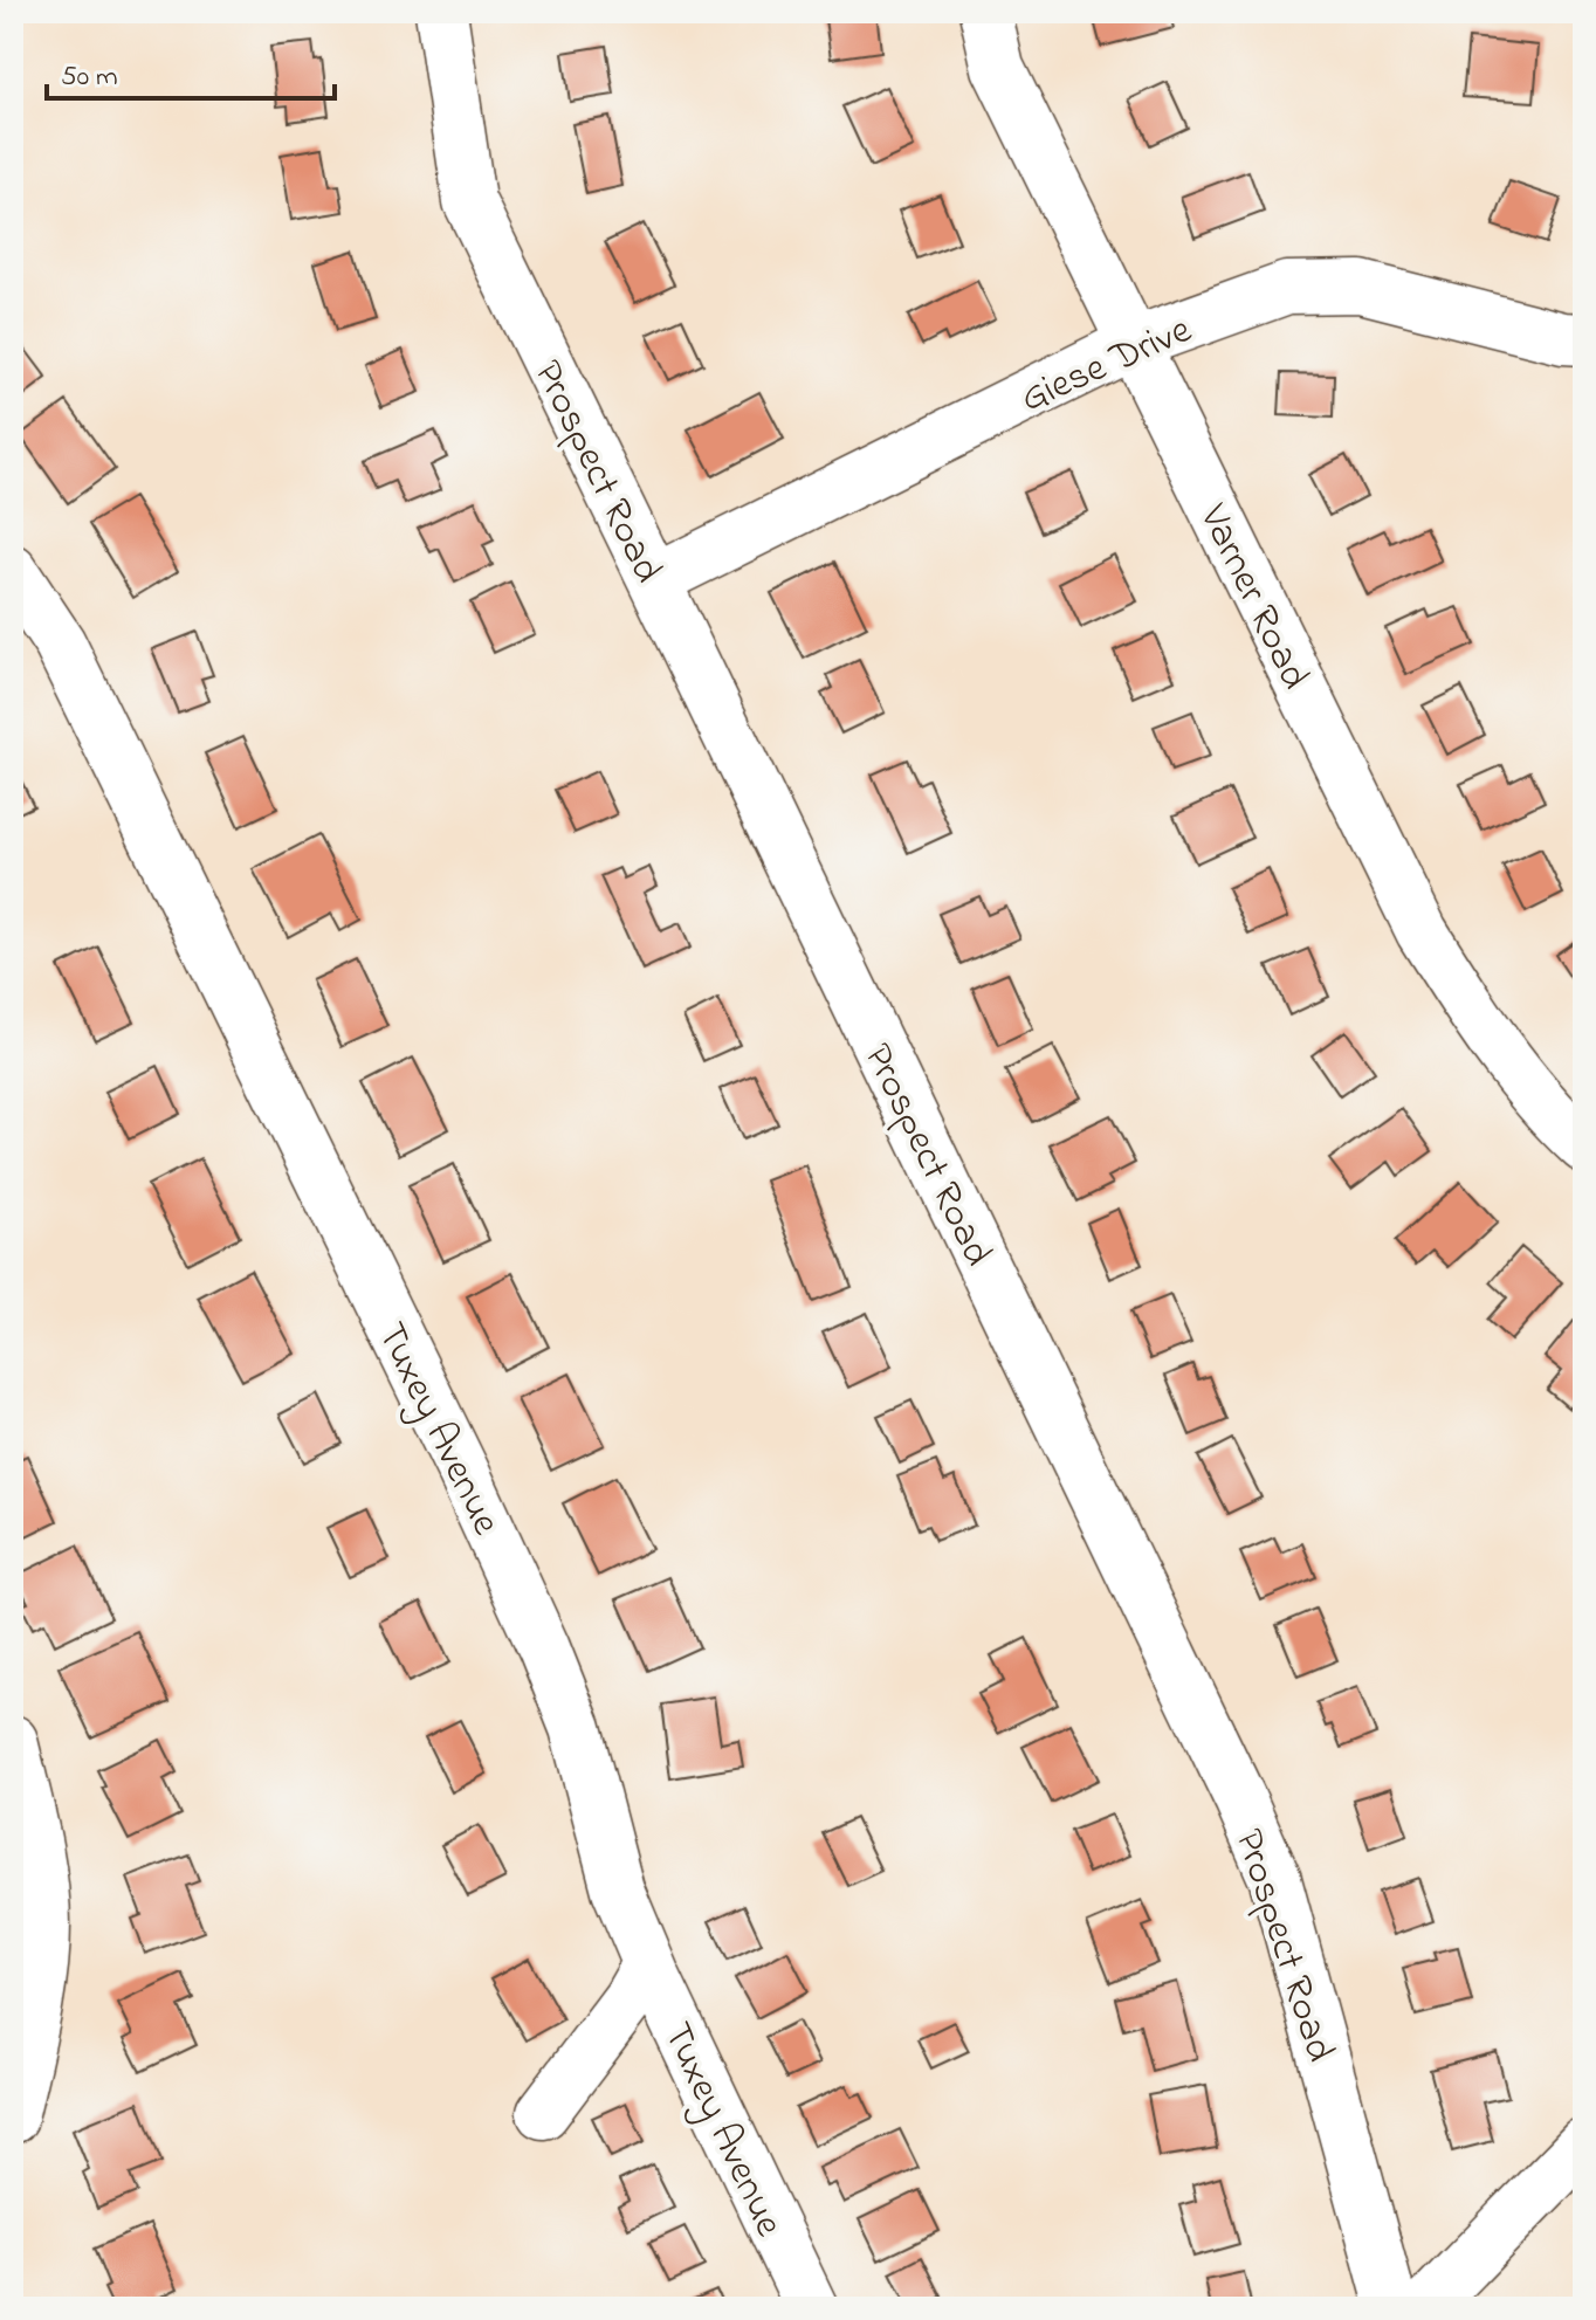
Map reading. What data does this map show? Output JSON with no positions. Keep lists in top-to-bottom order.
{
  "streets": {
    "street": [
      "Giese Drive",
      "Prospect Road",
      "Varner Road",
      "Tuxey Avenue"
    ]
  },
  "crossings": [
    ["Giese Drive", "Prospect Road"],
    ["Giese Drive", "Varner Road"]
  ],
  "scale_bar": "50 m"
}
